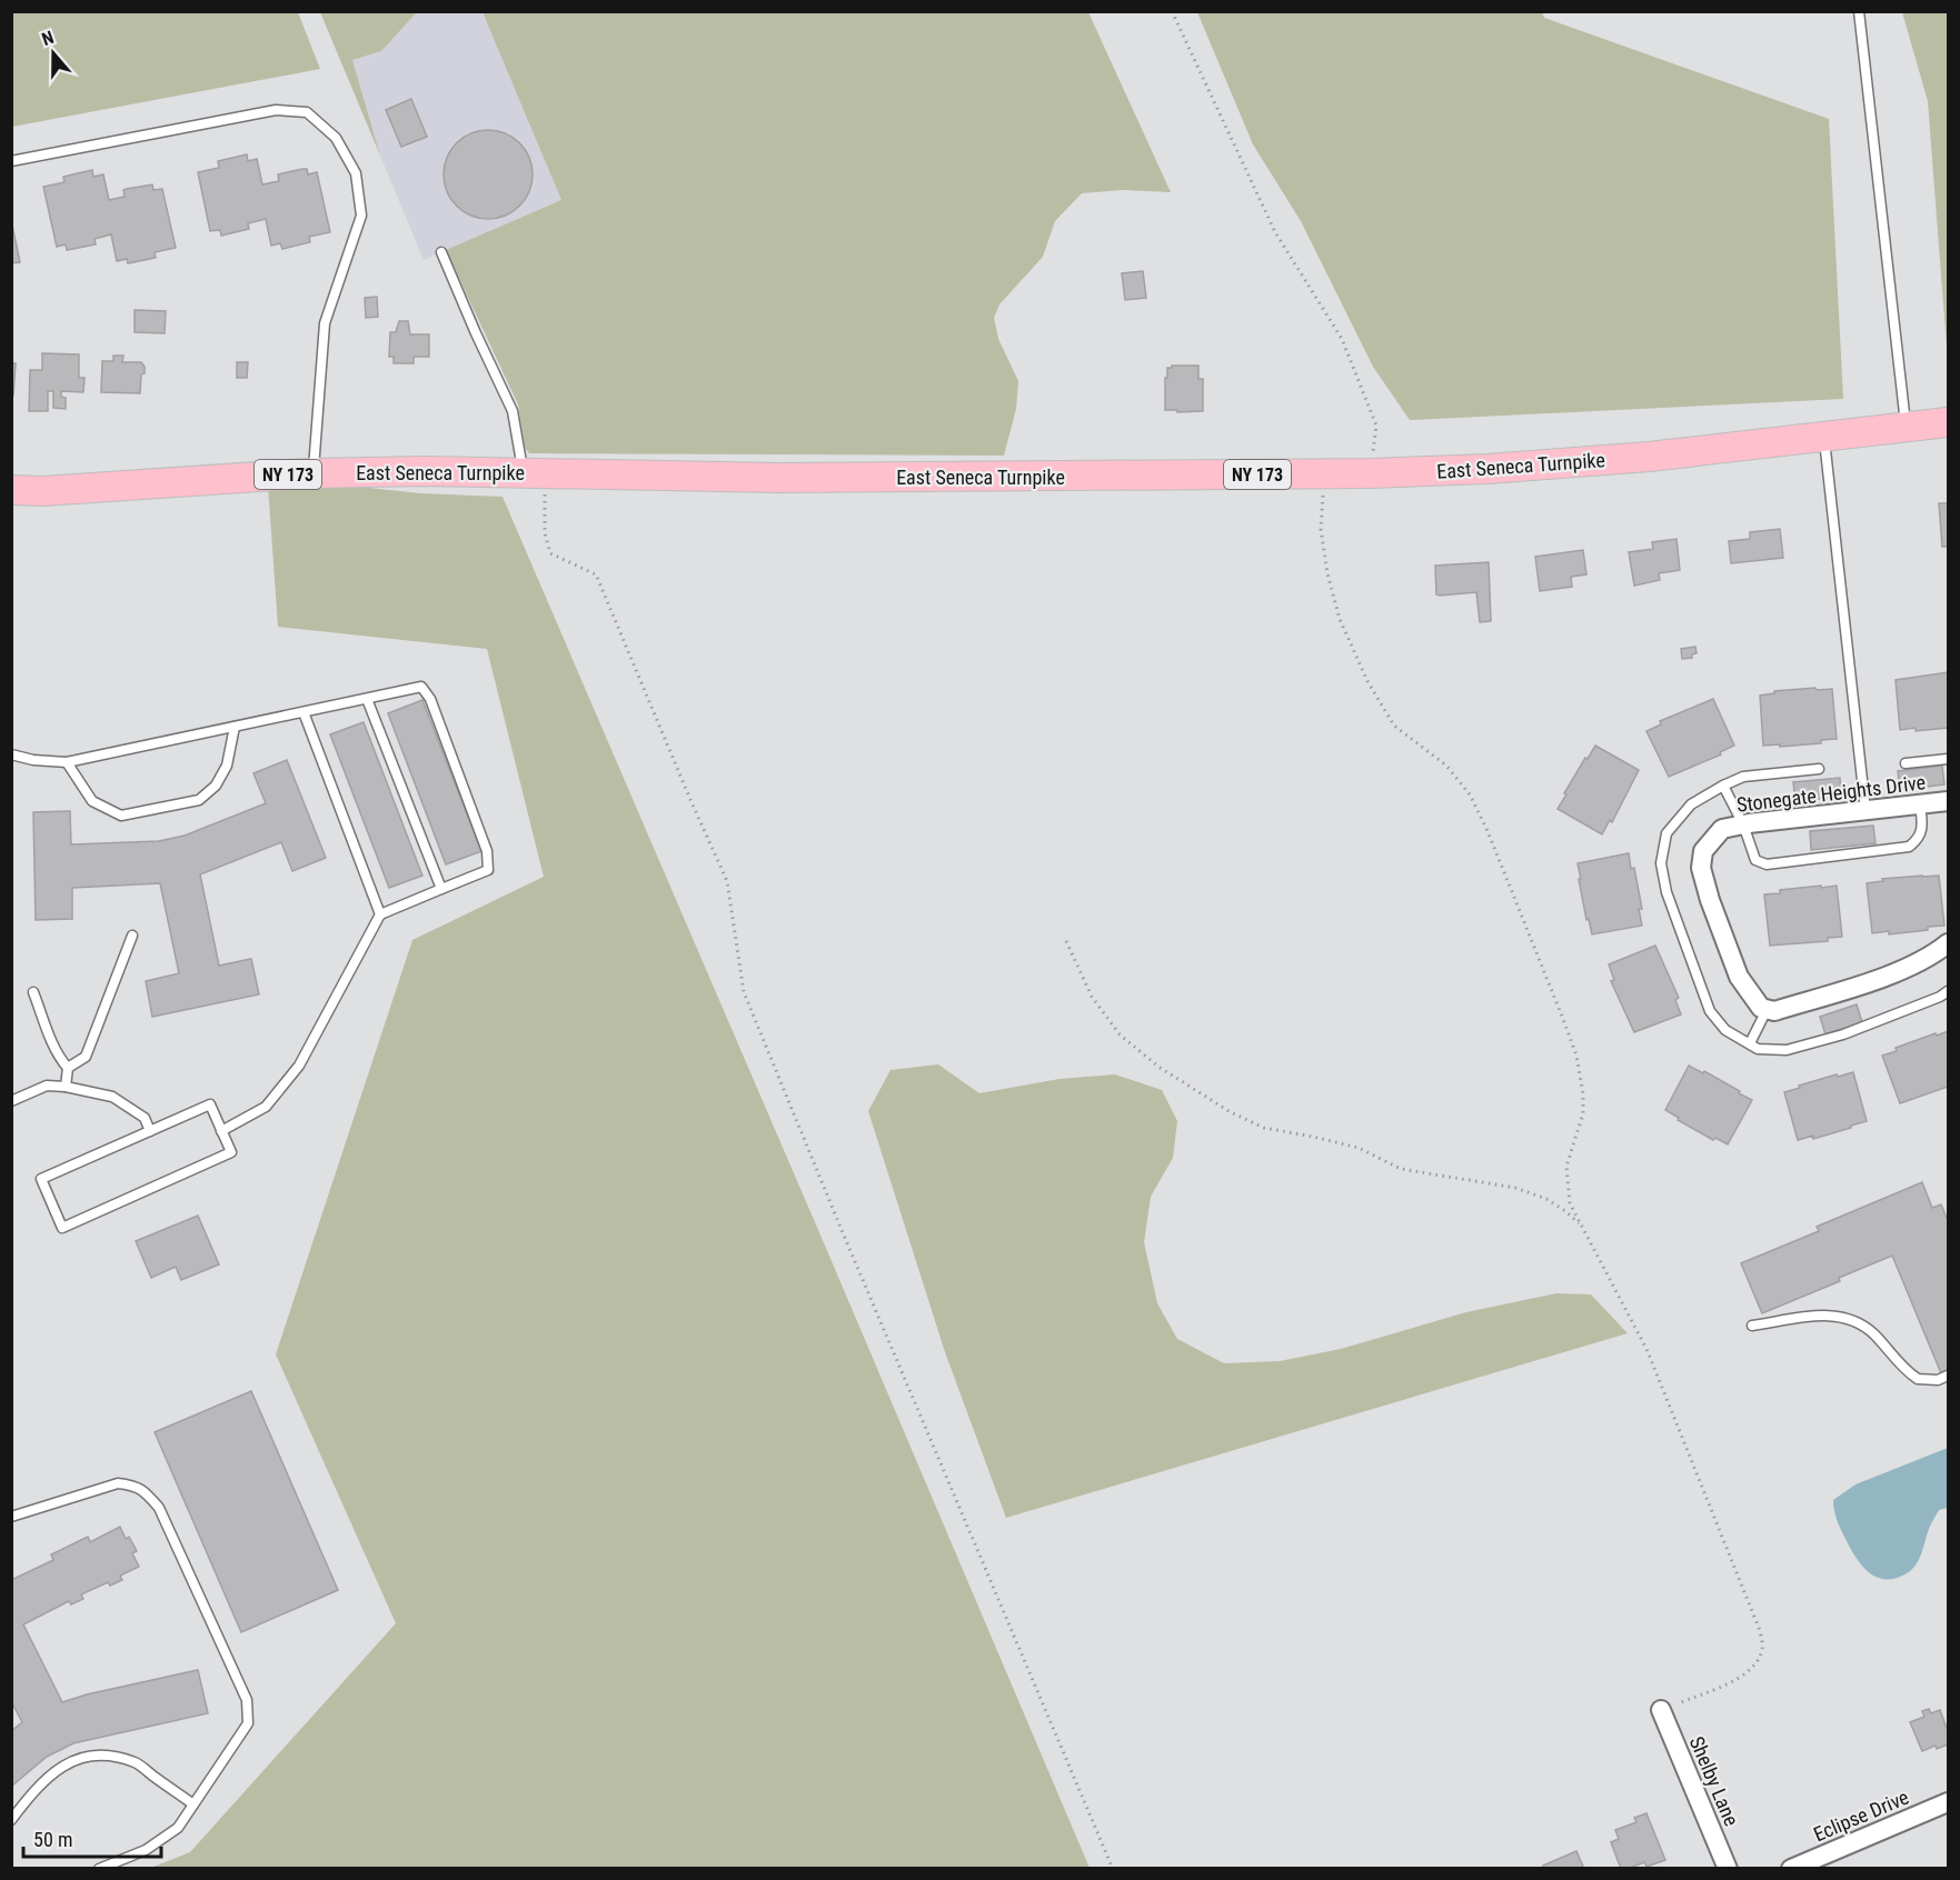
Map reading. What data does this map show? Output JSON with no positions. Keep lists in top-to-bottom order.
{
  "streets": {
    "main road": ["East Seneca Turnpike", "NY 173"],
    "street": ["Stonegate Heights Drive", "Shelby Lane", "Eclipse Drive"]
  },
  "scale_bar": "50 m",
  "north": "top"
}
